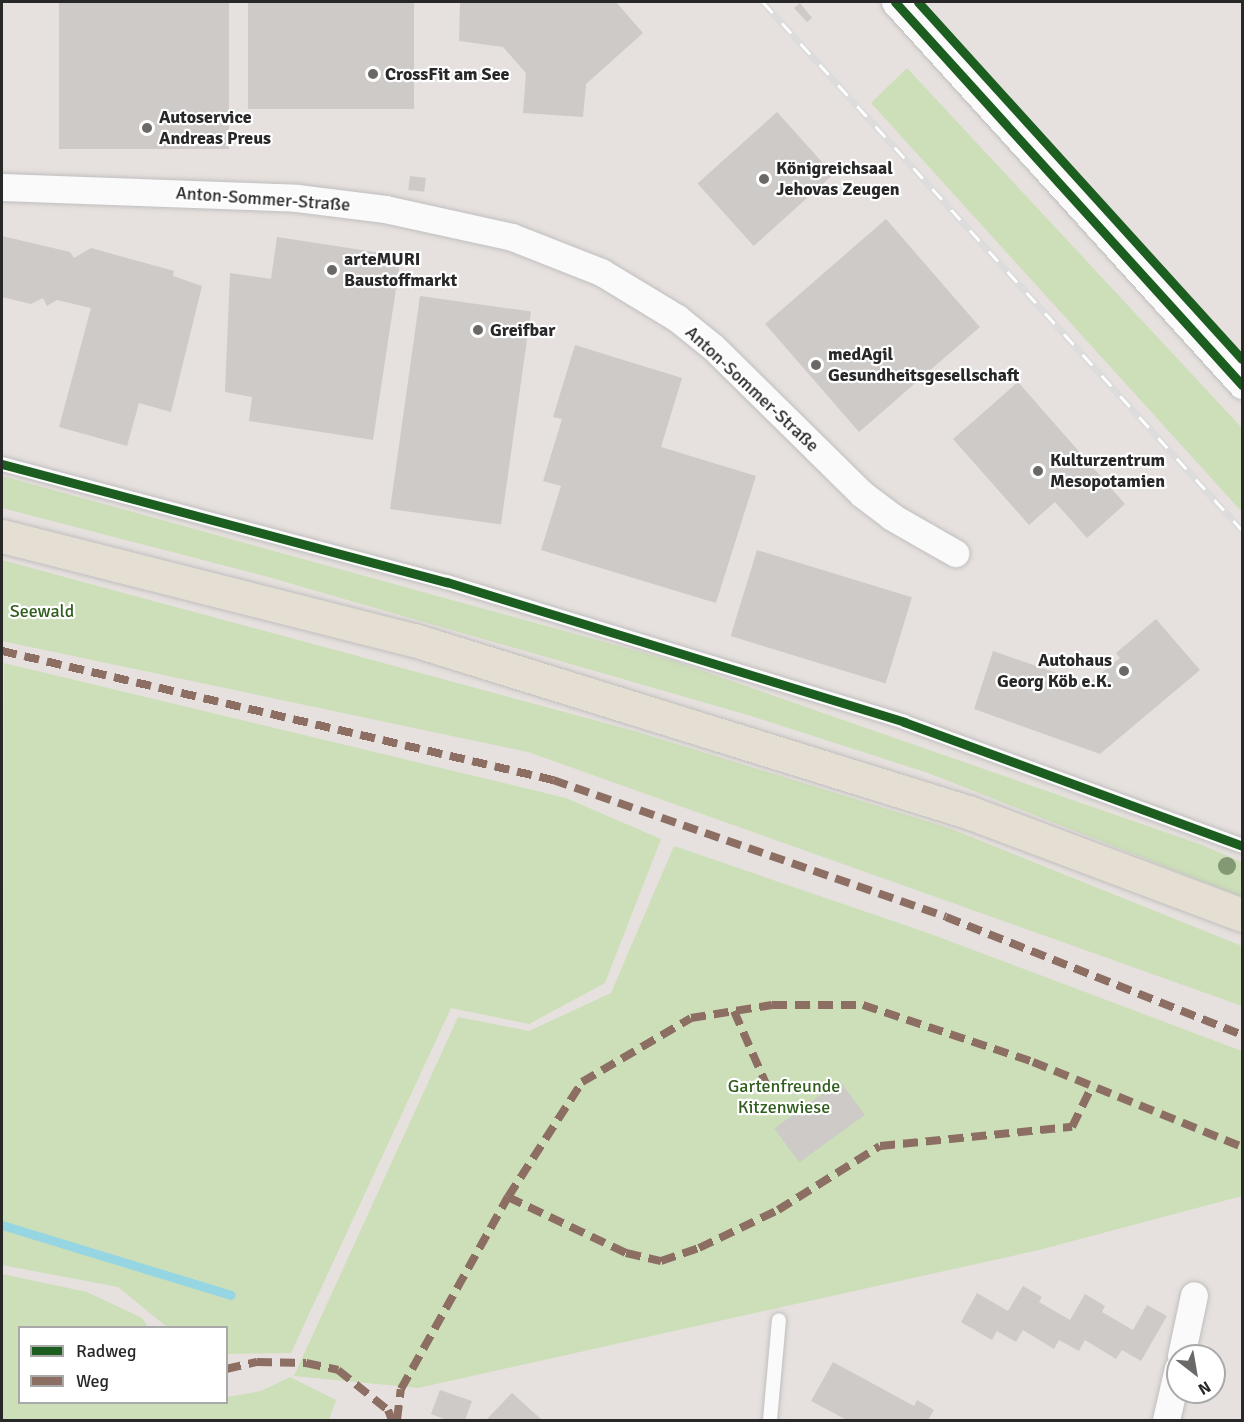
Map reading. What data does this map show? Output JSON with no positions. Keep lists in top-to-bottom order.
{
  "streets": {
    "street": ["Anton-Sommer-Straße"]
  },
  "parks": ["Seewald", "Gartenfreunde Kitzenwiese"],
  "places": [
    "CrossFit am See",
    "Autoservice Andreas Preus",
    "Königreichsaal Jehovas Zeugen",
    "arteMURI Baustoffmarkt",
    "Greifbar",
    "medAgil Gesundheitsgesellschaft",
    "Kulturzentrum Mesopotamien",
    "Autohaus Georg Köb e.K."
  ],
  "legend": ["Radweg", "Weg"],
  "north": "bottom right"
}
